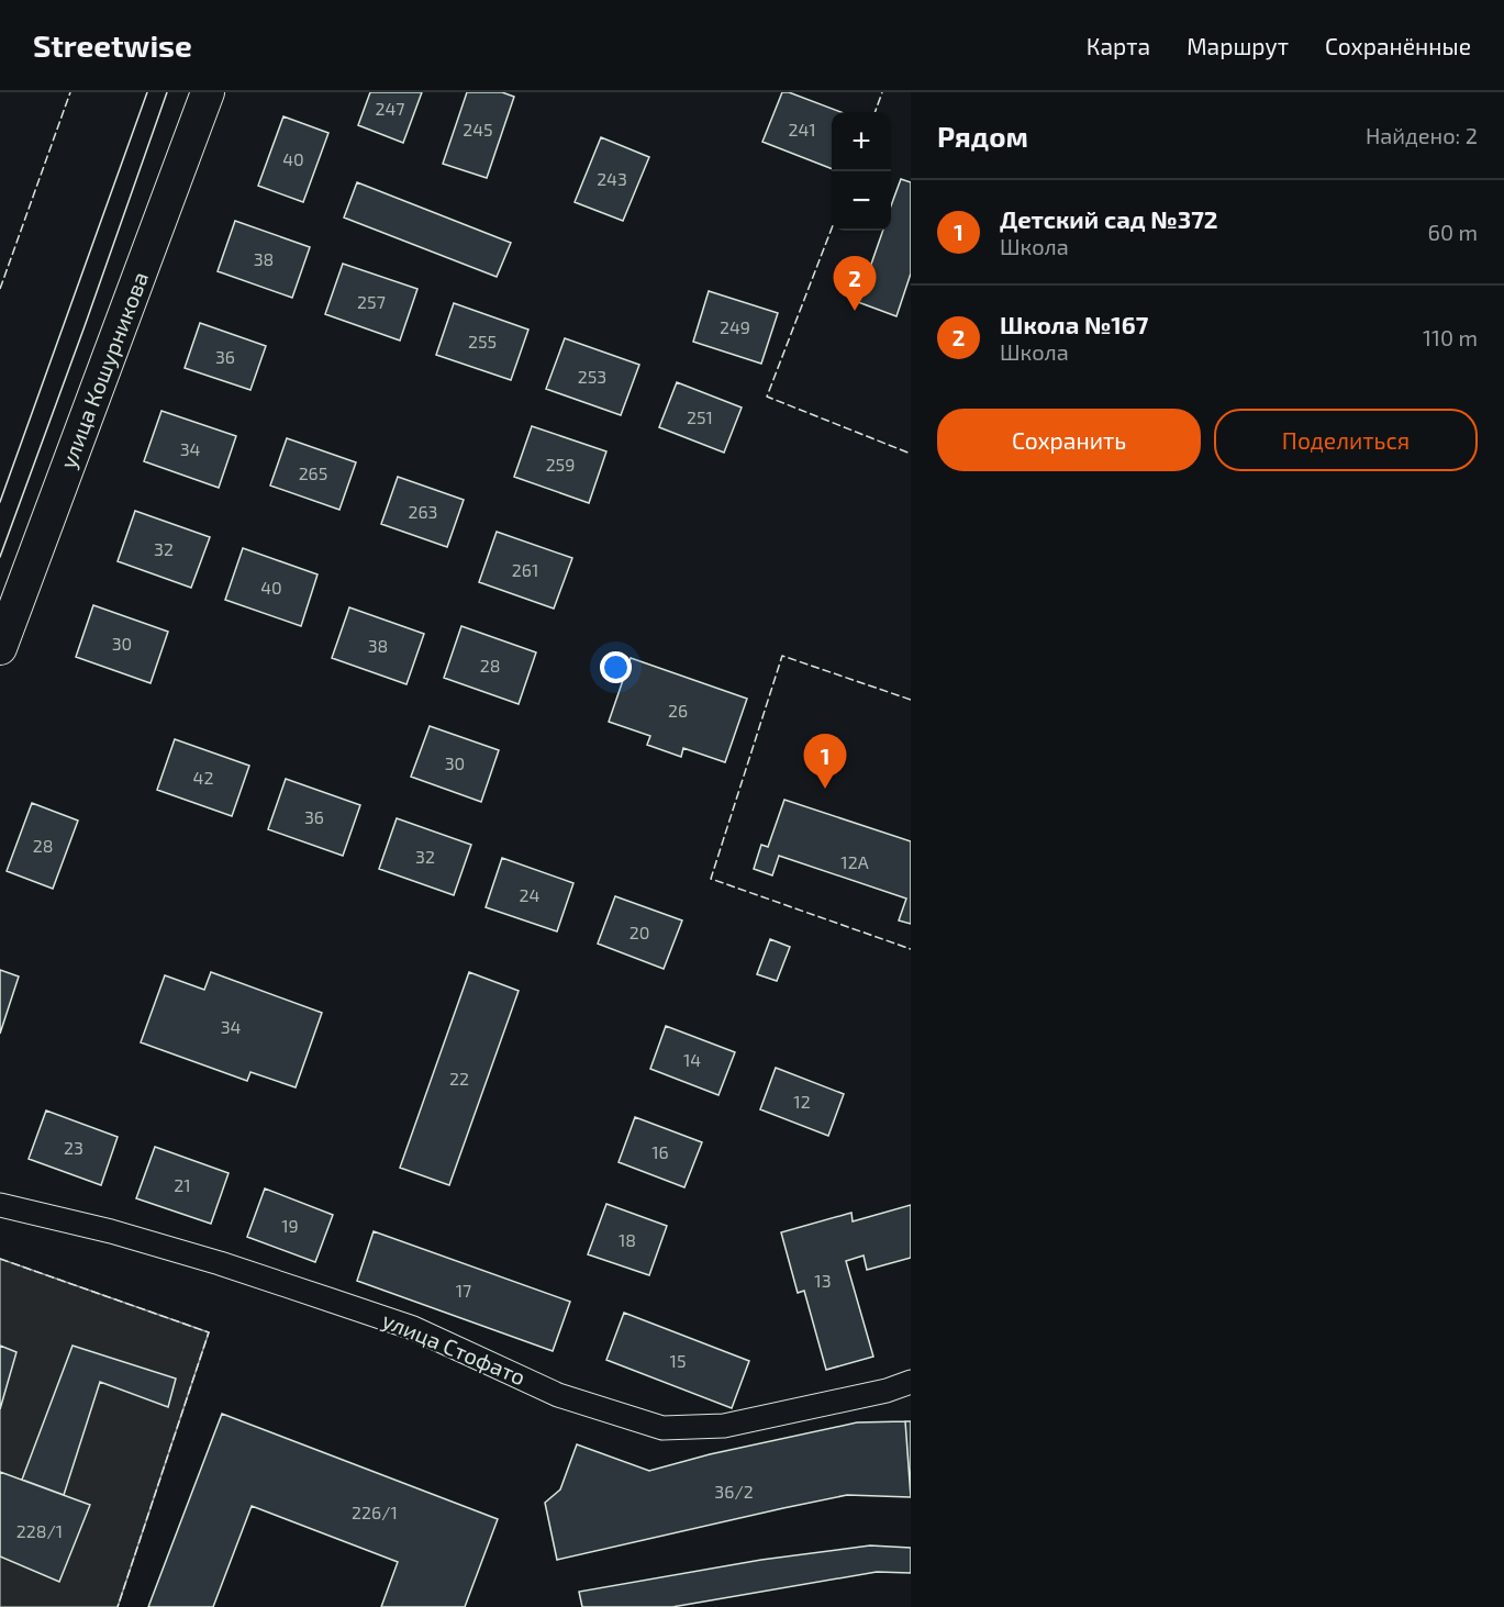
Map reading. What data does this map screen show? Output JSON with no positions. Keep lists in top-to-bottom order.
{
  "streets": {
    "main road": ["улица Кошурникова"],
    "street": ["улица Стофато"]
  },
  "house_numbers": [
    "247",
    "245",
    "241",
    "40",
    "243",
    "38",
    "257",
    "249",
    "255",
    "36",
    "253",
    "251",
    "34",
    "259",
    "265",
    "263",
    "32",
    "261",
    "40",
    "30",
    "38",
    "28",
    "26",
    "30",
    "42",
    "36",
    "28",
    "32",
    "12А",
    "24",
    "20",
    "34",
    "14",
    "22",
    "12",
    "23",
    "16",
    "21",
    "19",
    "18",
    "13",
    "17",
    "15",
    "36/2",
    "226/1",
    "228/1"
  ],
  "page": {
    "header": "Streetwise",
    "nav": ["Карта", "Маршрут", "Сохранённые"],
    "heading": ["Рядом", "Найдено: 2"],
    "map_buttons": ["+", "−"],
    "list": [
      {
        "mark": "1",
        "name": "Детский сад №372",
        "note": "Школа",
        "value": "60 m"
      },
      {
        "mark": "2",
        "name": "Школа №167",
        "note": "Школа",
        "value": "110 m"
      }
    ],
    "pins": ["2", "1"],
    "buttons": ["Сохранить", "Поделиться"]
  }
}
